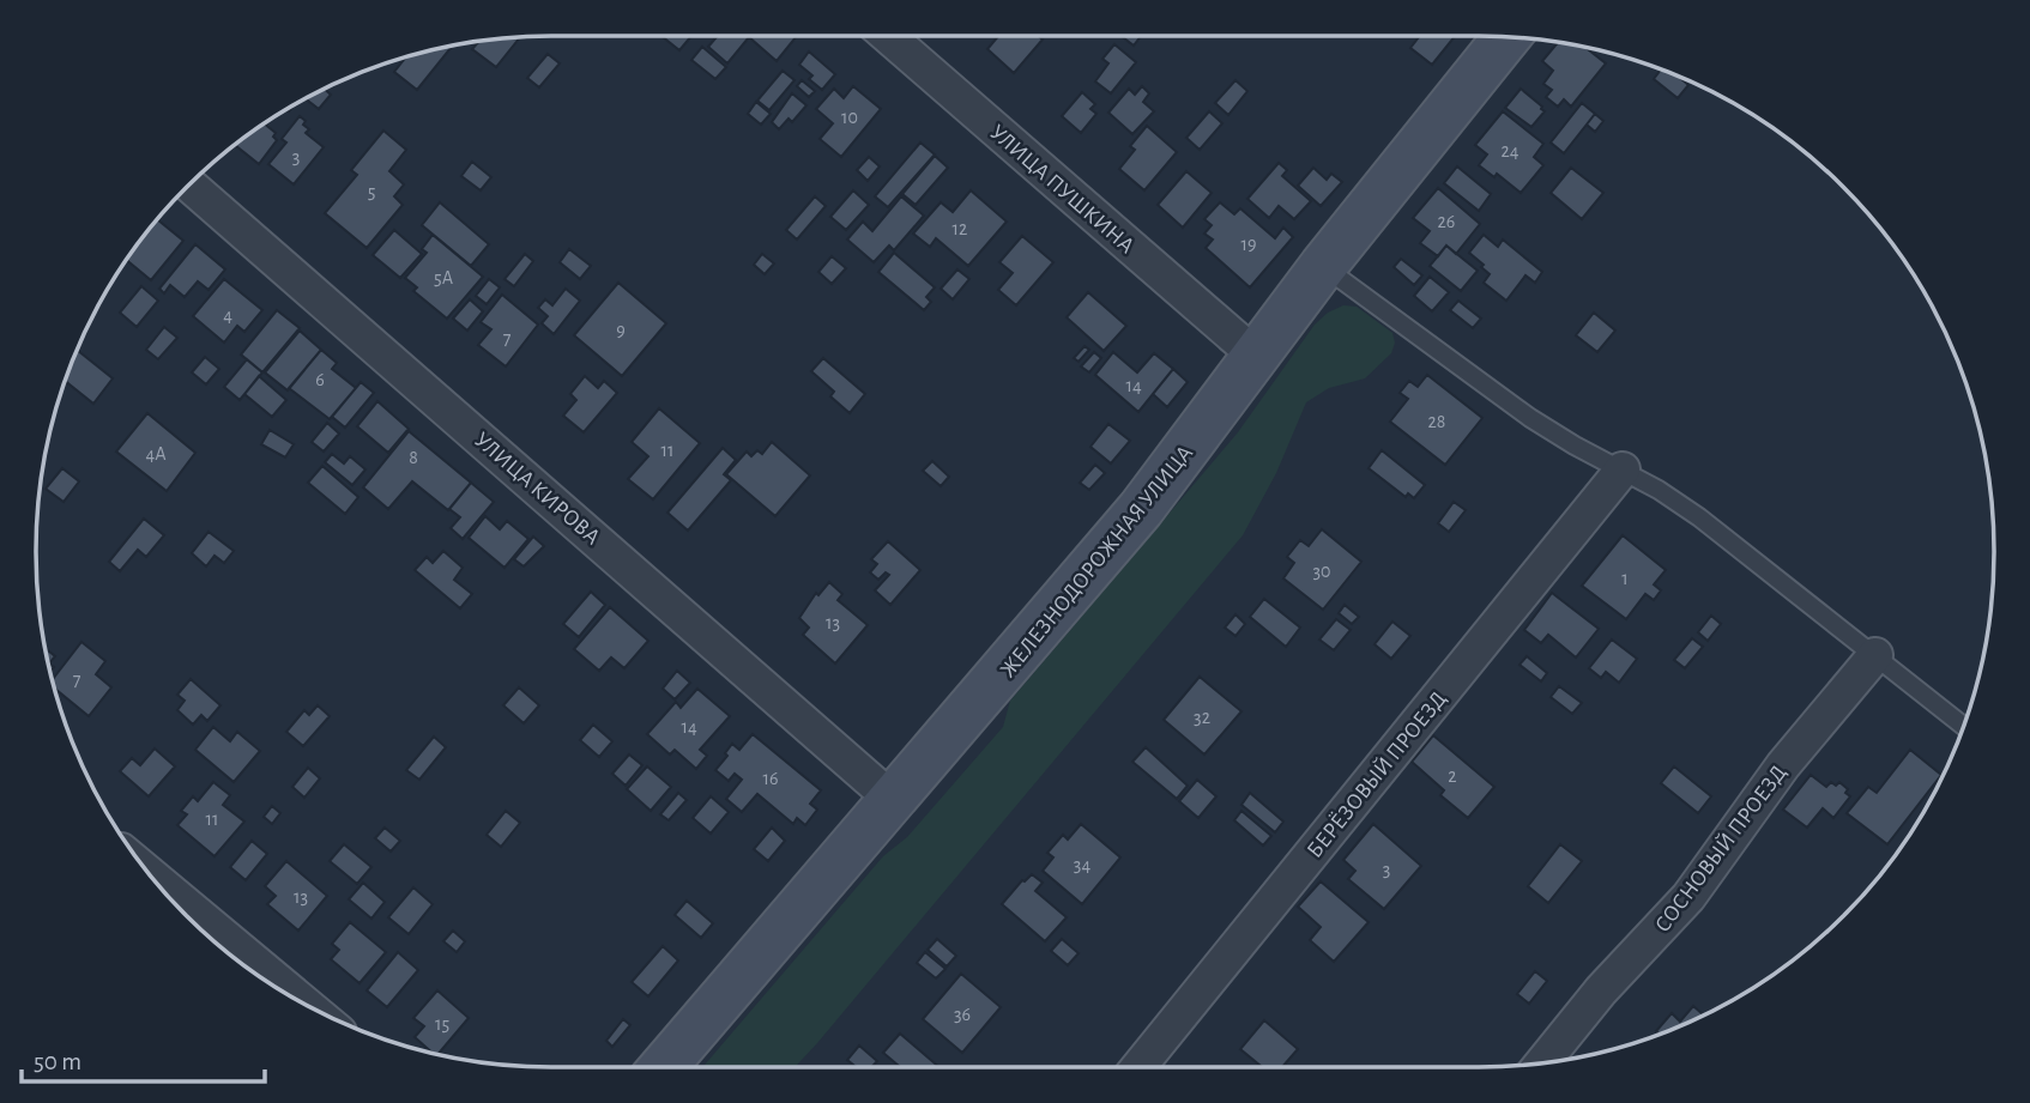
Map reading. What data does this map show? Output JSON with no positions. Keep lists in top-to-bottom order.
{
  "streets": {
    "street": [
      "УЛИЦА ПУШКИНА",
      "УЛИЦА КИРОВА",
      "ЖЕЛЕЗНОДОРОЖНАЯ УЛИЦА",
      "БЕРЁЗОВЫЙ ПРОЕЗД",
      "СОСНОВЫЙ ПРОЕЗД"
    ]
  },
  "crossings": [
    ["УЛИЦА ПУШКИНА", "ЖЕЛЕЗНОДОРОЖНАЯ УЛИЦА"],
    ["УЛИЦА КИРОВА", "ЖЕЛЕЗНОДОРОЖНАЯ УЛИЦА"]
  ],
  "house_numbers": [
    "10",
    "24",
    "3",
    "5",
    "26",
    "12",
    "19",
    "5А",
    "4",
    "9",
    "7",
    "6",
    "14",
    "28",
    "11",
    "4А",
    "8",
    "30",
    "1",
    "13",
    "7",
    "32",
    "14",
    "2",
    "16",
    "11",
    "34",
    "3",
    "13",
    "36",
    "15"
  ],
  "scale_bar": "50 m"
}
